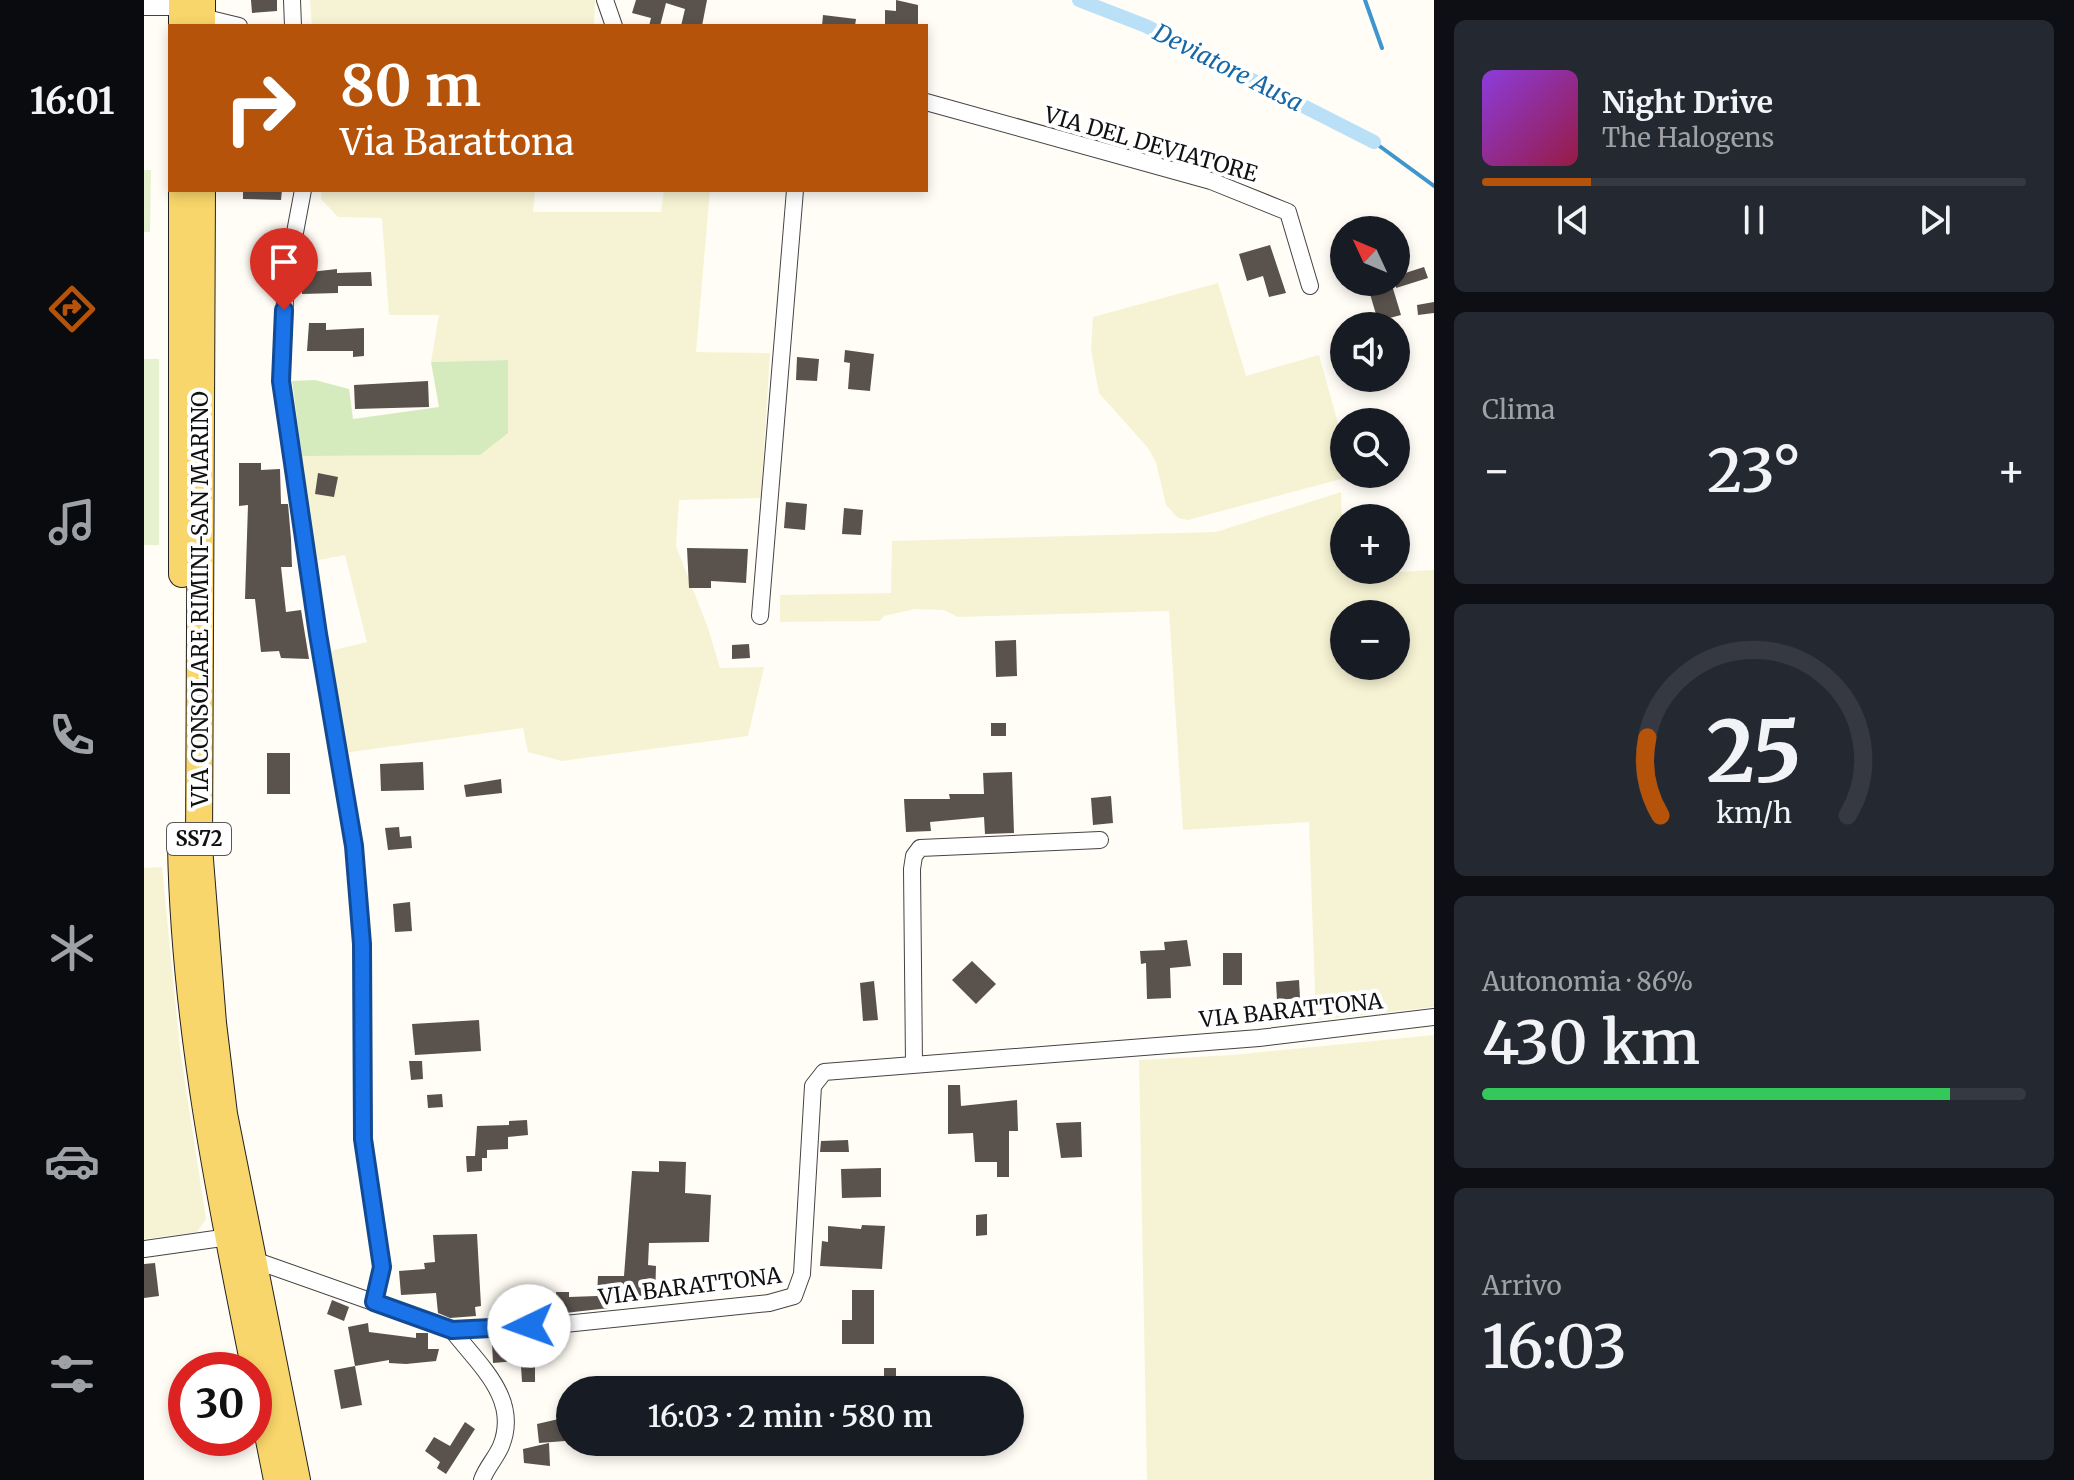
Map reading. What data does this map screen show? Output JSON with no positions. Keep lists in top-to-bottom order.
{
  "streets": {
    "main road": ["VIA CONSOLARE RIMINI-SAN MARINO", "SS72"],
    "street": ["VIA DEL DEVIATORE", "VIA BARATTONA"]
  },
  "crossings": [
    ["VIA CONSOLARE RIMINI-SAN MARINO", "VIA BARATTONA"]
  ],
  "water": ["Deviatore Ausa"],
  "north": "top left",
  "page": {
    "tabs": "16:01",
    "turn": ["80 m", "Via Barattona"],
    "song": ["Night Drive", "The Halogens"],
    "map_buttons": ["+", "−"],
    "tile": [
      "Clima",
      ["Autonomia · 86%", "430 km"],
      ["Arrivo", "16:03"]
    ],
    "heat": ["−", "23°", "+"],
    "limit": "30",
    "trip": "16:03 · 2 min · 580 m",
    "gauge": ["25", "km/h"]
  }
}
